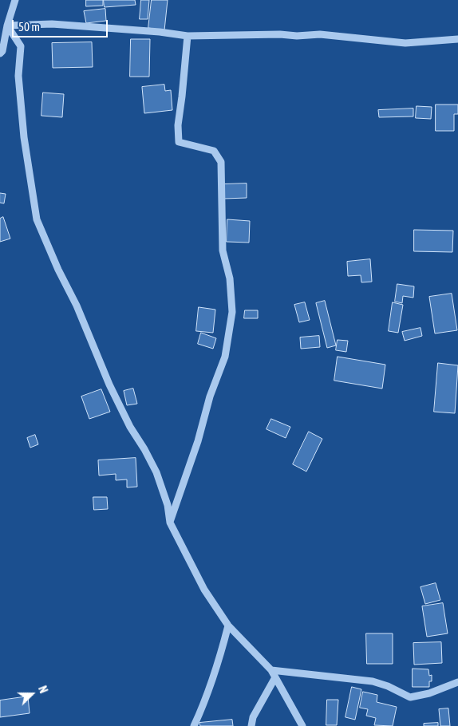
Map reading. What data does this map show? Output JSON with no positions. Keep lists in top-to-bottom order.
{
  "scale_bar": "50 m",
  "north": "right"
}
